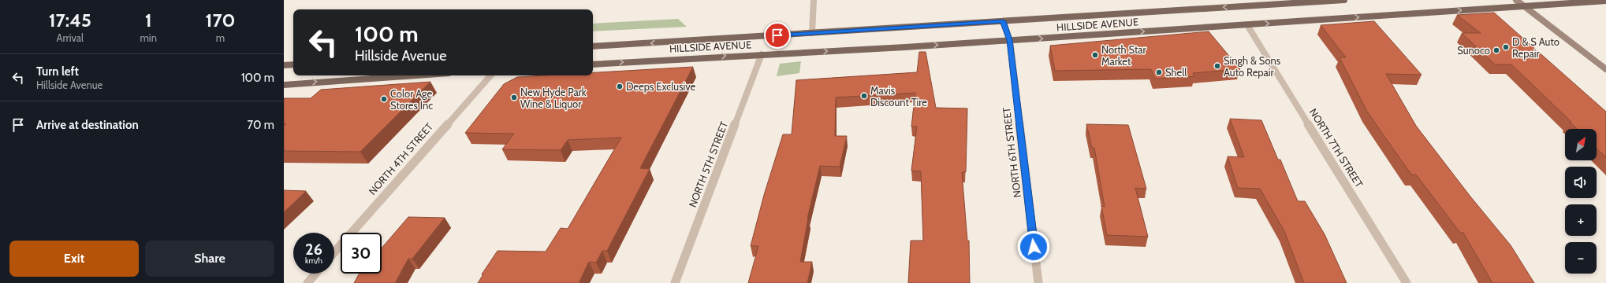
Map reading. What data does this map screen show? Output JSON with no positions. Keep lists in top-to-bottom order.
{
  "streets": {
    "main road": ["HILLSIDE AVENUE"],
    "street": [
      "NORTH 7TH STREET",
      "NORTH 6TH STREET",
      "NORTH 4TH STREET",
      "NORTH 5TH STREET"
    ]
  },
  "crossings": [
    ["HILLSIDE AVENUE", "NORTH 7TH STREET"],
    ["HILLSIDE AVENUE", "NORTH 6TH STREET"],
    ["HILLSIDE AVENUE", "NORTH 5TH STREET"]
  ],
  "places": [
    "D & S Auto Repair",
    "Sunoco",
    "North Star Market",
    "Singh & Sons Auto Repair",
    "Shell",
    "Deeps Exclusive",
    "Mavis Discount Tire",
    "New Hyde Park Wine & Liquor",
    "Color Age Stores Inc"
  ],
  "north": "top right",
  "page": {
    "eta": [
      "17:45",
      "Arrival",
      "1",
      "min",
      "170",
      "m"
    ],
    "turn": ["100 m", "Hillside Avenue"],
    "list": [
      {
        "name": "Turn left",
        "note": "Hillside Avenue",
        "value": "100 m"
      },
      {
        "name": "Arrive at destination",
        "value": "70 m"
      }
    ],
    "map_buttons": ["+", "−"],
    "speed": "26 km/h",
    "limit": "30",
    "buttons": ["Exit", "Share"]
  }
}
